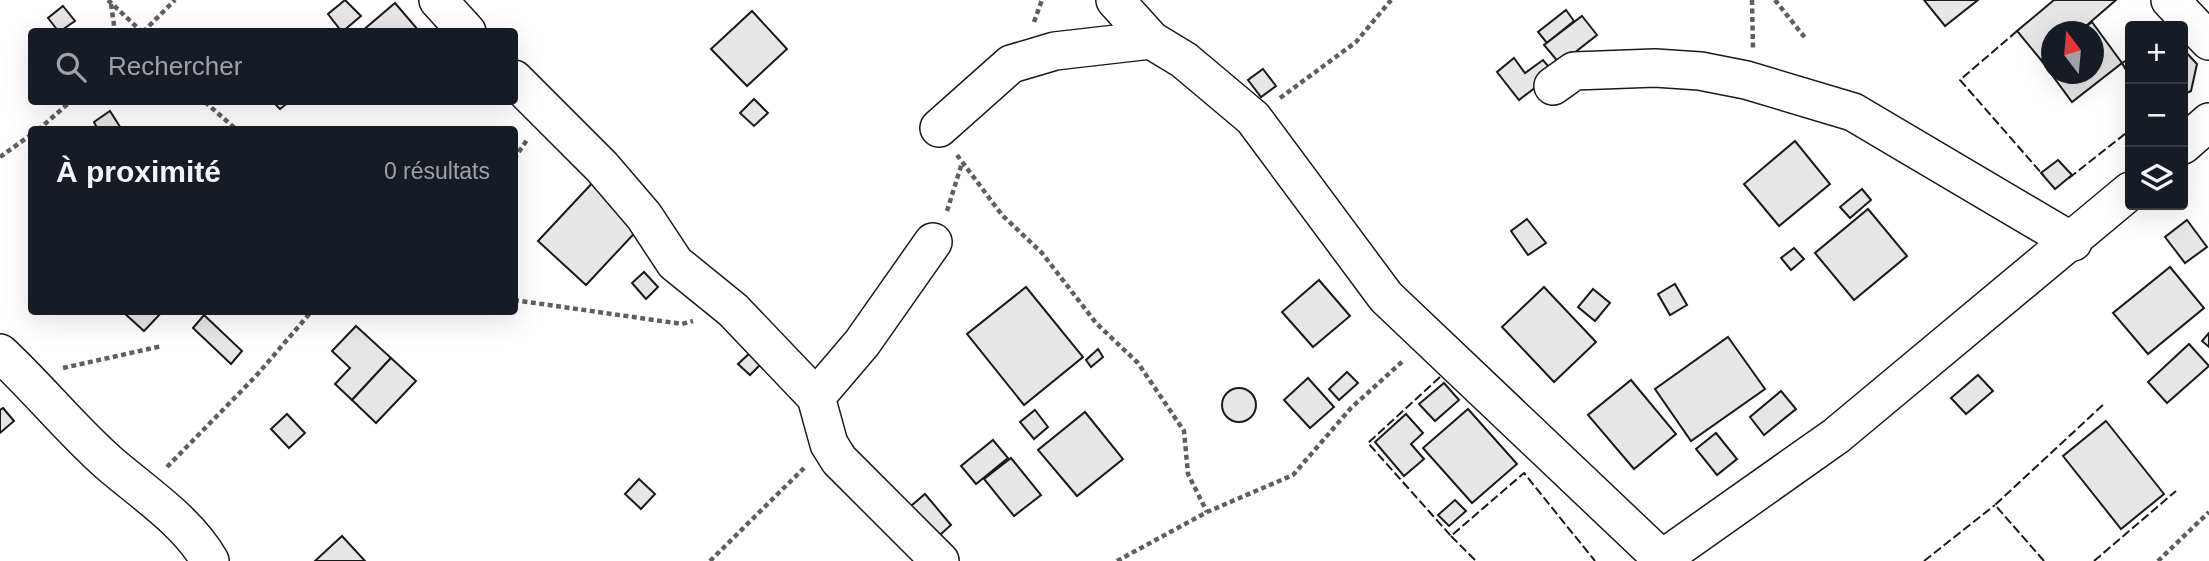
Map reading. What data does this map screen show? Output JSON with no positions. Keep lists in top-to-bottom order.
{
  "north": "top",
  "page": {
    "map_buttons": ["+", "−"],
    "search": "Rechercher",
    "heading": ["À proximité", "0 résultats"]
  }
}
